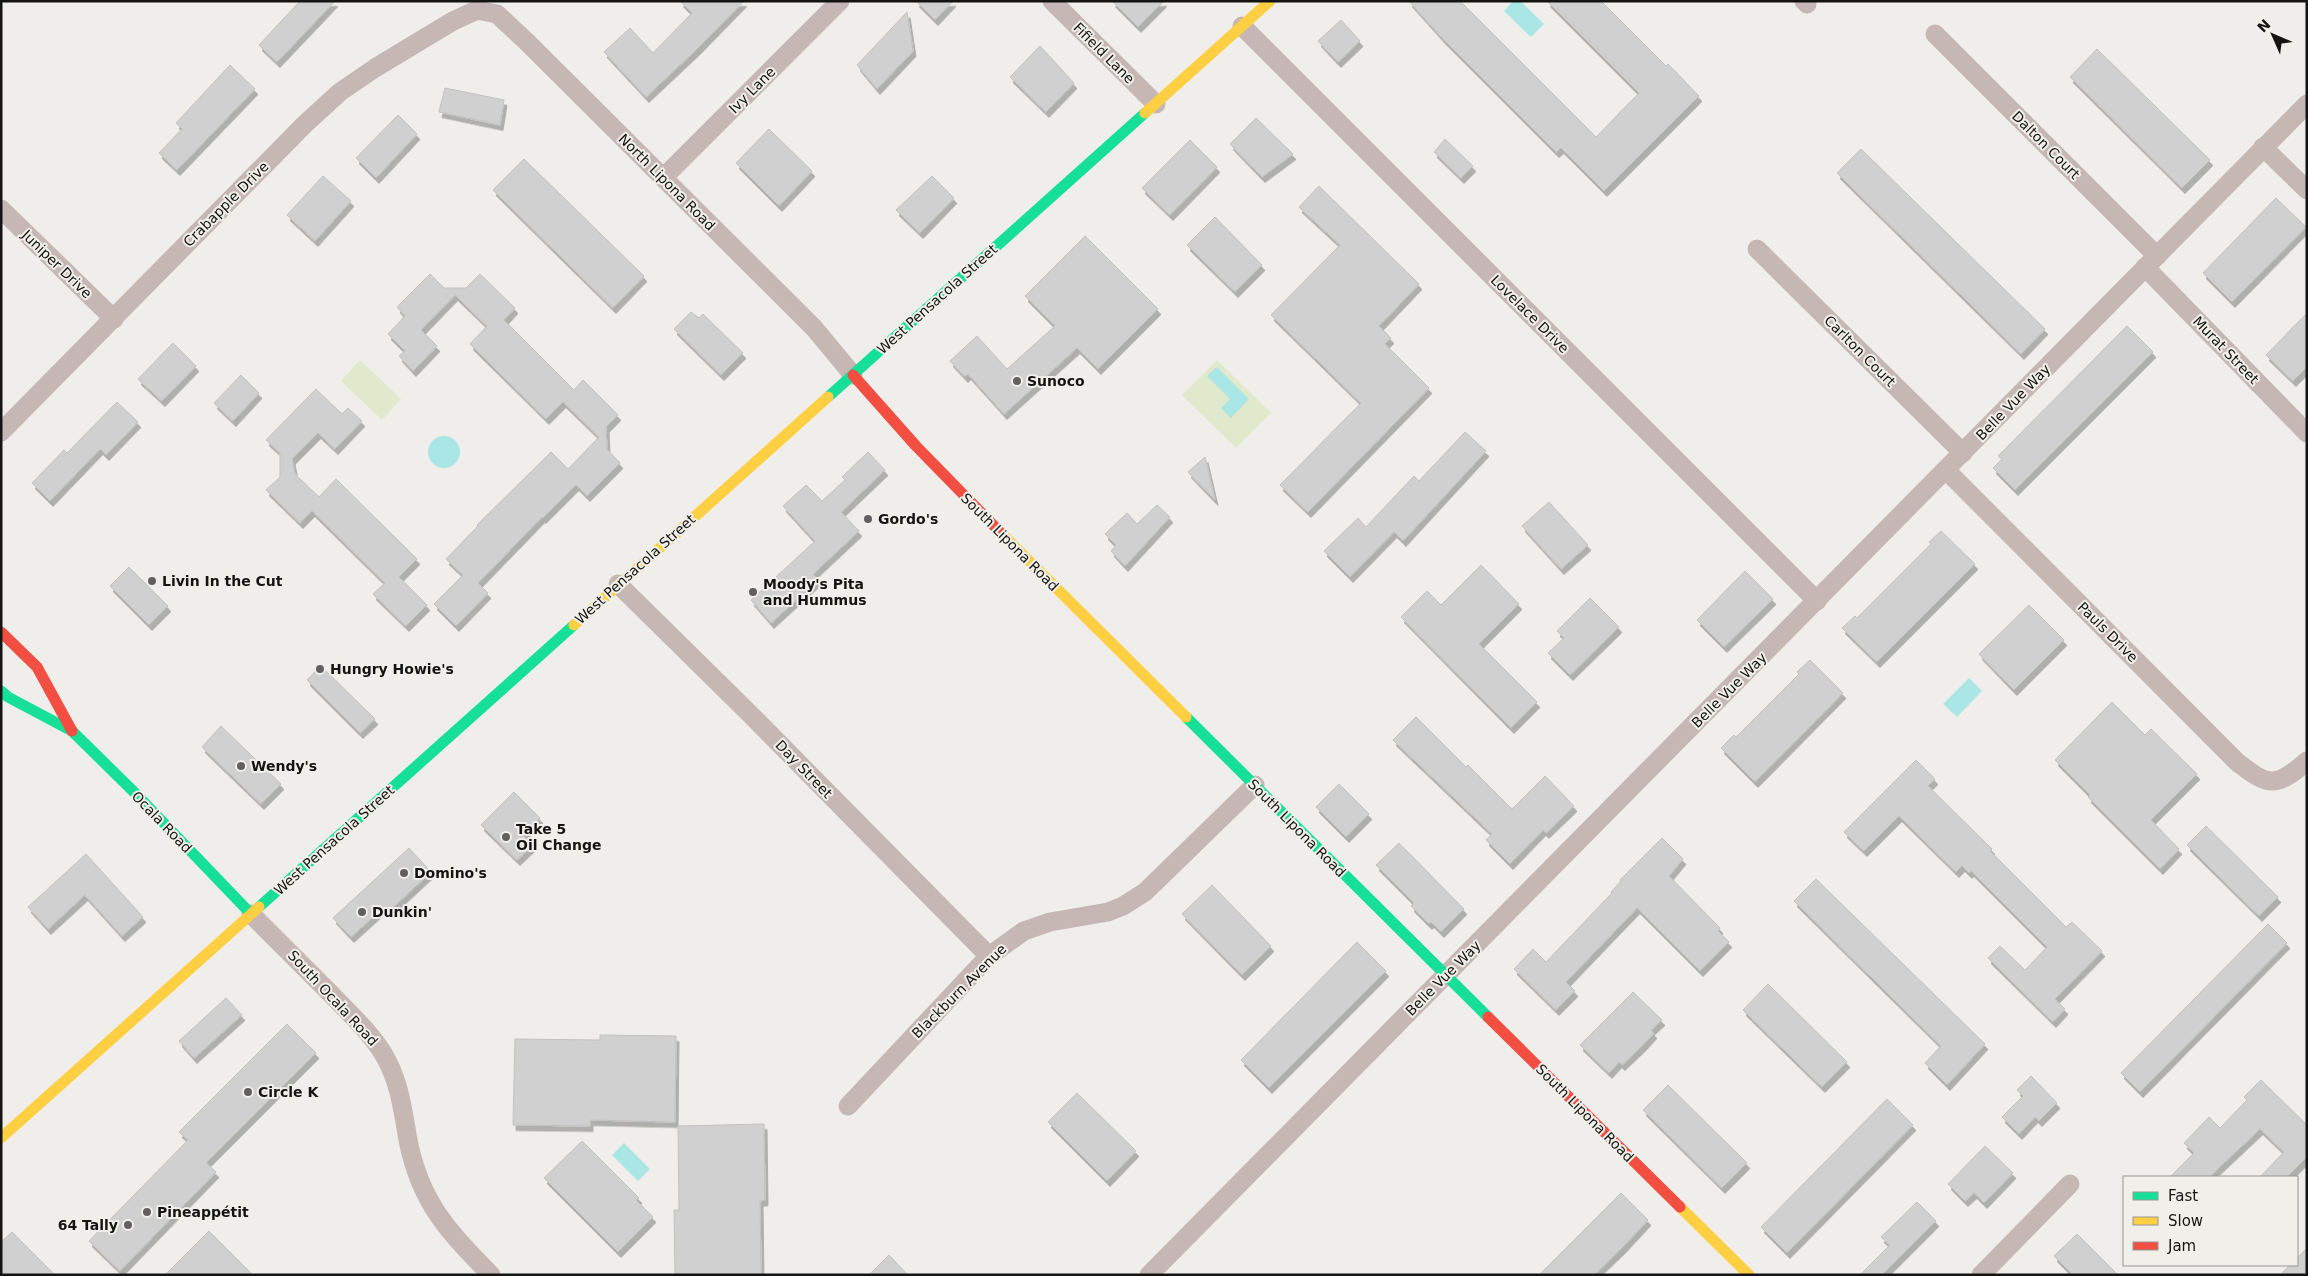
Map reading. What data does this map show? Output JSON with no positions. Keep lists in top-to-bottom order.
{
  "streets": {
    "main road": ["West Pensacola Street", "South Lipona Road", "Ocala Road"],
    "street": [
      "Fifield Lane",
      "Ivy Lane",
      "Dalton Court",
      "North Lipona Road",
      "Crabapple Drive",
      "Juniper Drive",
      "Lovelace Drive",
      "Murat Street",
      "Carlton Court",
      "Belle Vue Way",
      "Pauls Drive",
      "Day Street",
      "Blackburn Avenue",
      "South Ocala Road"
    ]
  },
  "crossings": [
    ["Fifield Lane", "West Pensacola Street"],
    ["Ivy Lane", "North Lipona Road"],
    ["Dalton Court", "Murat Street"],
    ["Dalton Court", "Belle Vue Way"],
    ["North Lipona Road", "Crabapple Drive"],
    ["North Lipona Road", "West Pensacola Street"],
    ["North Lipona Road", "South Lipona Road"],
    ["Crabapple Drive", "Juniper Drive"],
    ["West Pensacola Street", "Lovelace Drive"],
    ["West Pensacola Street", "South Lipona Road"],
    ["West Pensacola Street", "Day Street"],
    ["West Pensacola Street", "Ocala Road"],
    ["West Pensacola Street", "South Ocala Road"],
    ["Lovelace Drive", "Belle Vue Way"],
    ["Murat Street", "Belle Vue Way"],
    ["Carlton Court", "Belle Vue Way"],
    ["Belle Vue Way", "South Lipona Road"],
    ["Belle Vue Way", "Pauls Drive"],
    ["South Lipona Road", "Blackburn Avenue"],
    ["Day Street", "Blackburn Avenue"],
    ["Ocala Road", "South Ocala Road"]
  ],
  "places": [
    "Sunoco",
    "Gordo's",
    "Livin In the Cut",
    "Moody's Pita and Hummus",
    "Hungry Howie's",
    "Wendy's",
    "Take 5 Oil Change",
    "Domino's",
    "Dunkin'",
    "Circle K",
    "Pineappétit",
    "64 Tally"
  ],
  "legend": ["Fast", "Slow", "Jam"],
  "north": "top left"
}
